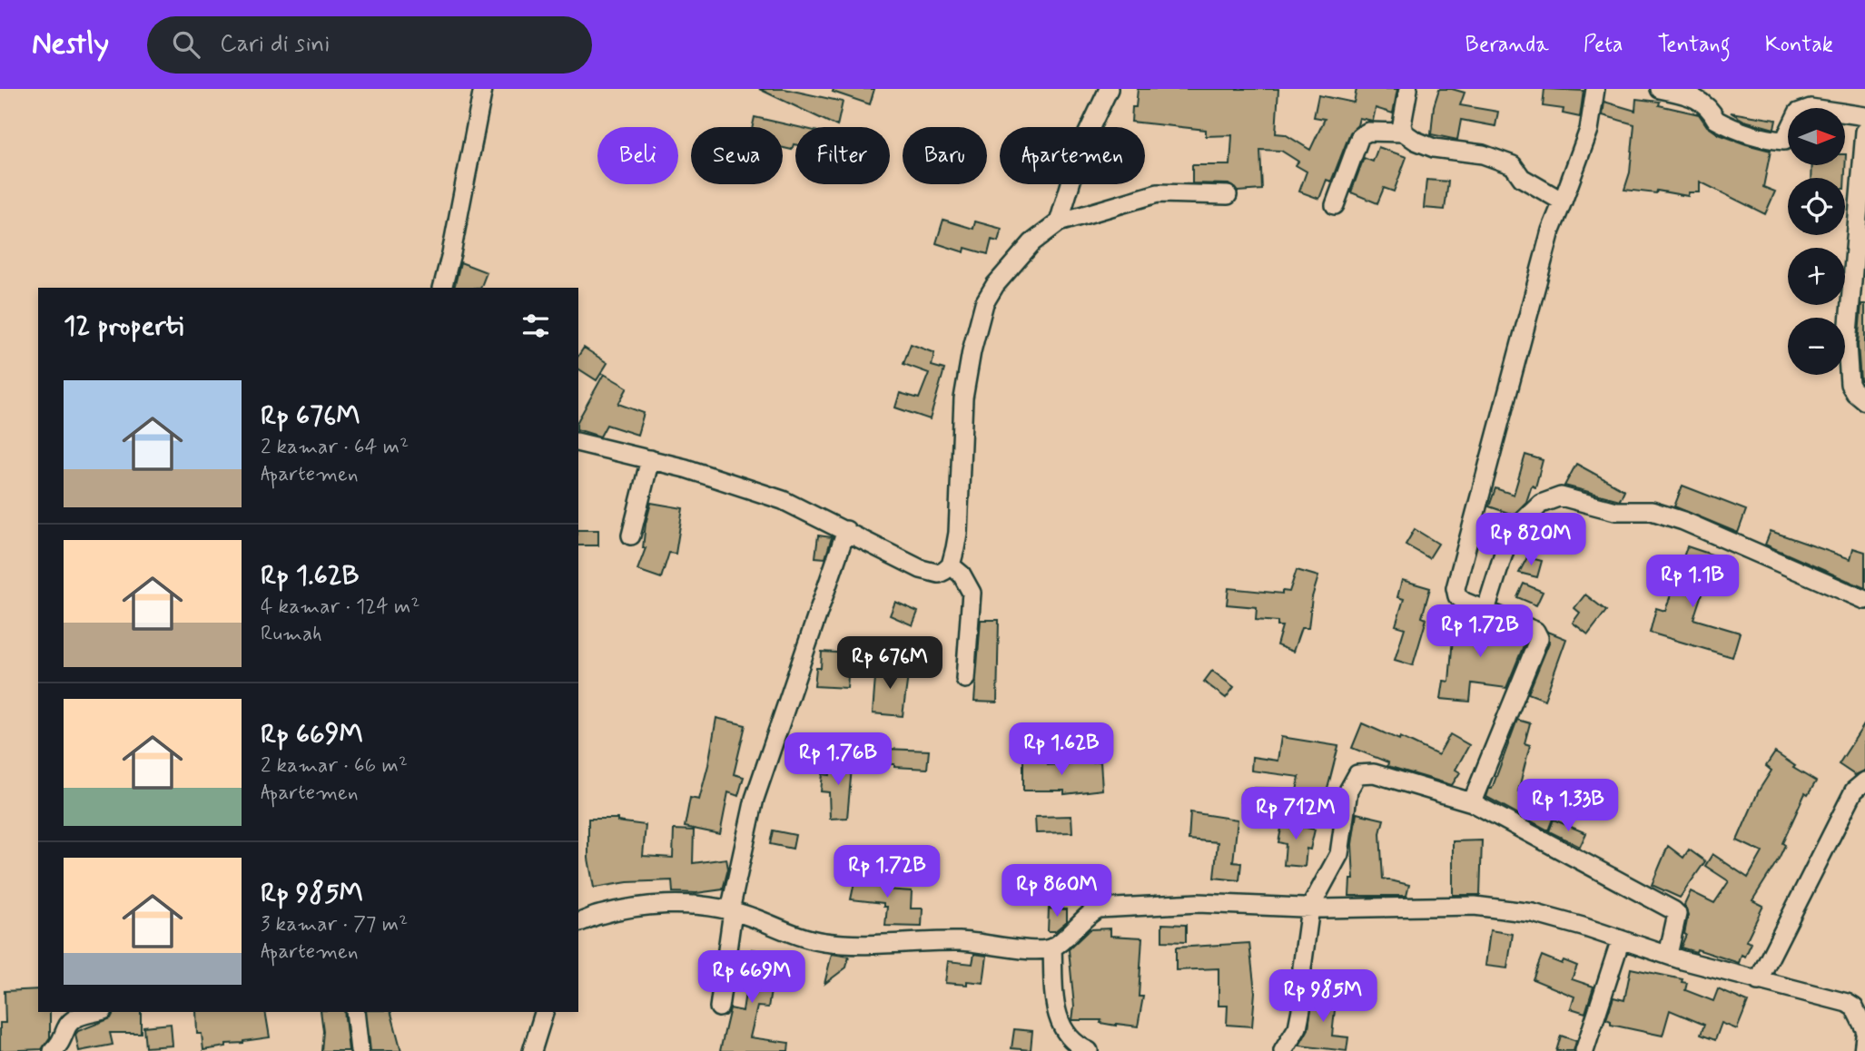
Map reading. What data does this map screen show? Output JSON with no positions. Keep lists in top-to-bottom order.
{
  "north": "right",
  "page": {
    "header": "Nestly",
    "search": "Cari di sini",
    "nav": [
      "Beranda",
      "Peta",
      "Tentang",
      "Kontak"
    ],
    "map_buttons": ["+", "−"],
    "chip": [
      "Beli",
      "Sewa",
      "Filter",
      "Baru",
      "Apartemen"
    ],
    "heading": "12 properti",
    "list": [
      {
        "name": "Rp 676M",
        "note": "2 kamar · 64 m² · Apartemen"
      },
      {
        "name": "Rp 1.62B",
        "note": "4 kamar · 124 m² · Rumah"
      },
      {
        "name": "Rp 669M",
        "note": "2 kamar · 66 m² · Apartemen"
      },
      {
        "name": "Rp 985M",
        "note": "3 kamar · 77 m² · Apartemen"
      }
    ],
    "price": [
      "Rp 820M",
      "Rp 1.1B",
      "Rp 1.72B",
      "Rp 676M",
      "Rp 1.62B",
      "Rp 1.76B",
      "Rp 1.33B",
      "Rp 712M",
      "Rp 1.72B",
      "Rp 860M",
      "Rp 669M",
      "Rp 985M"
    ]
  }
}
